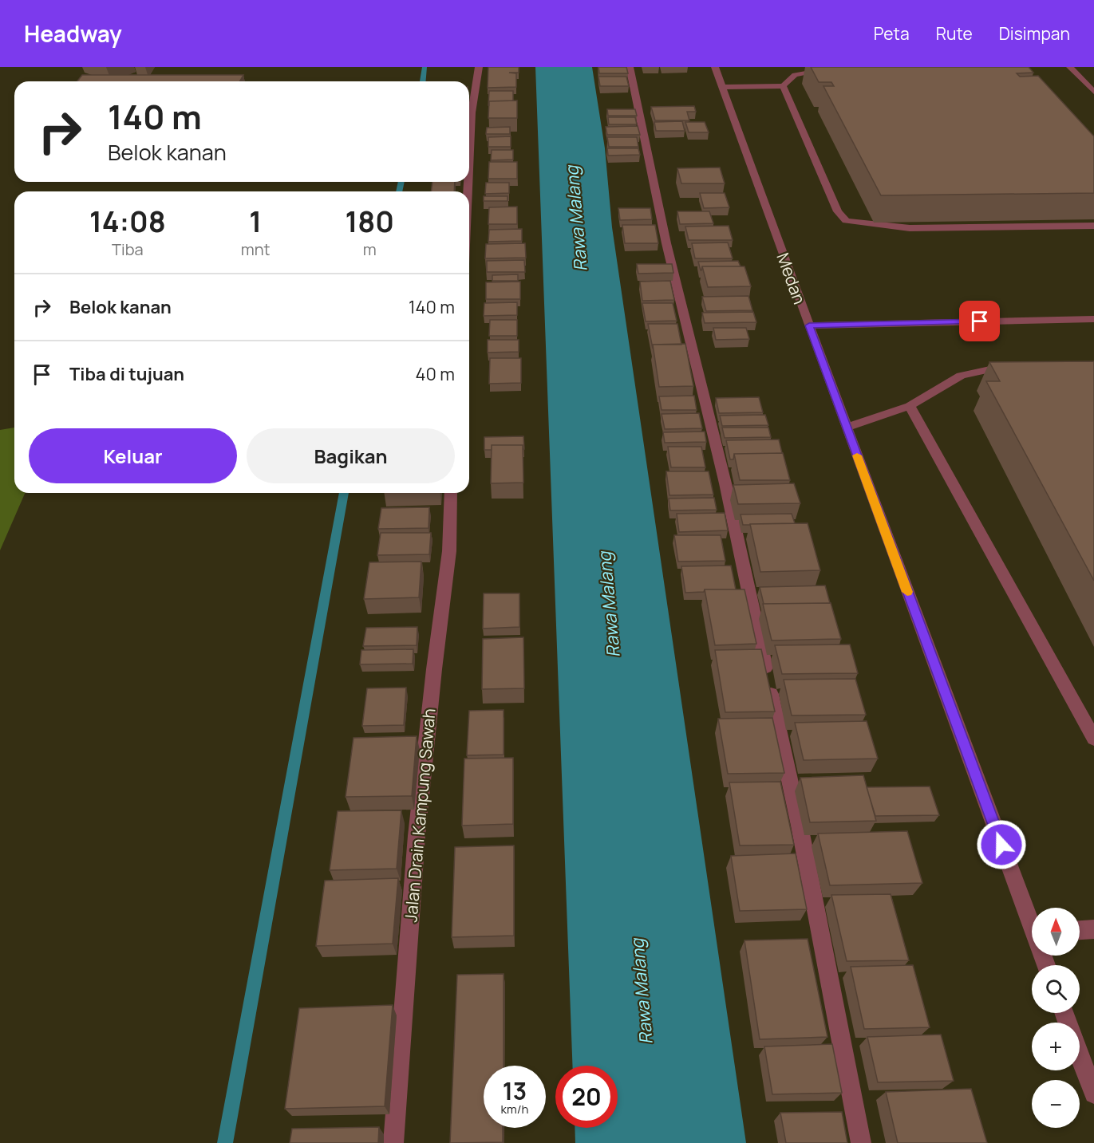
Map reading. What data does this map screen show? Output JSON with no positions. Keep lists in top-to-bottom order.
{
  "streets": {
    "street": ["Medan", "Jalan Drain Kampung Sawah"]
  },
  "water": ["Rawa Malang"],
  "north": "top",
  "page": {
    "header": "Headway",
    "nav": ["Peta", "Rute", "Disimpan"],
    "turn": ["140 m", "Belok kanan"],
    "eta": [
      "14:08",
      "Tiba",
      "1",
      "mnt",
      "180",
      "m"
    ],
    "list": [
      {
        "name": "Belok kanan",
        "value": "140 m"
      },
      {
        "name": "Tiba di tujuan",
        "value": "40 m"
      }
    ],
    "buttons": ["Keluar", "Bagikan"],
    "map_buttons": ["+", "−"],
    "speed": "13 km/h",
    "limit": "20"
  }
}
